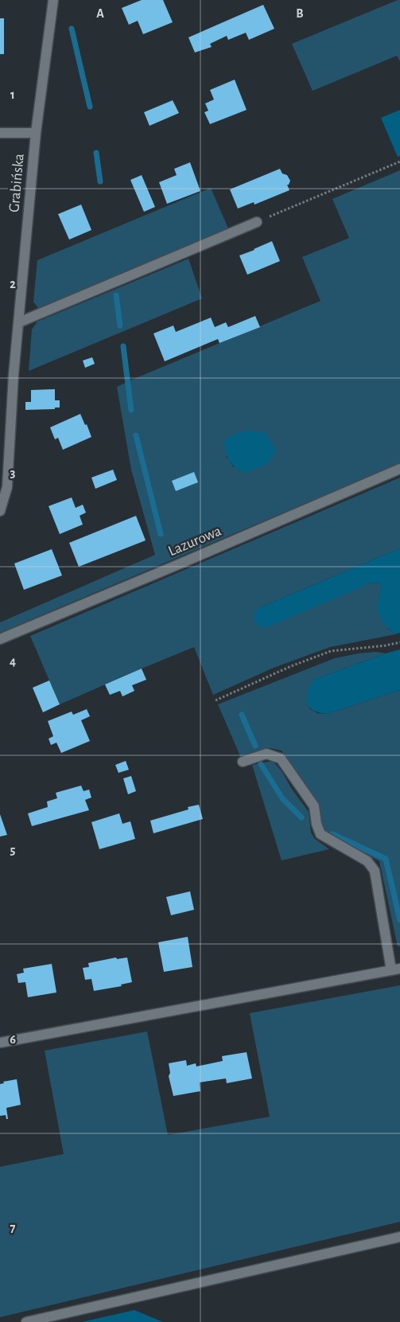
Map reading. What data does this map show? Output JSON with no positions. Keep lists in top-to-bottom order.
{
  "streets": {
    "street": ["Grabińska", "Lazurowa"]
  },
  "grid": {
    "columns": ["A", "B"],
    "rows": [
      "1",
      "2",
      "3",
      "4",
      "5",
      "6",
      "7"
    ]
  }
}
